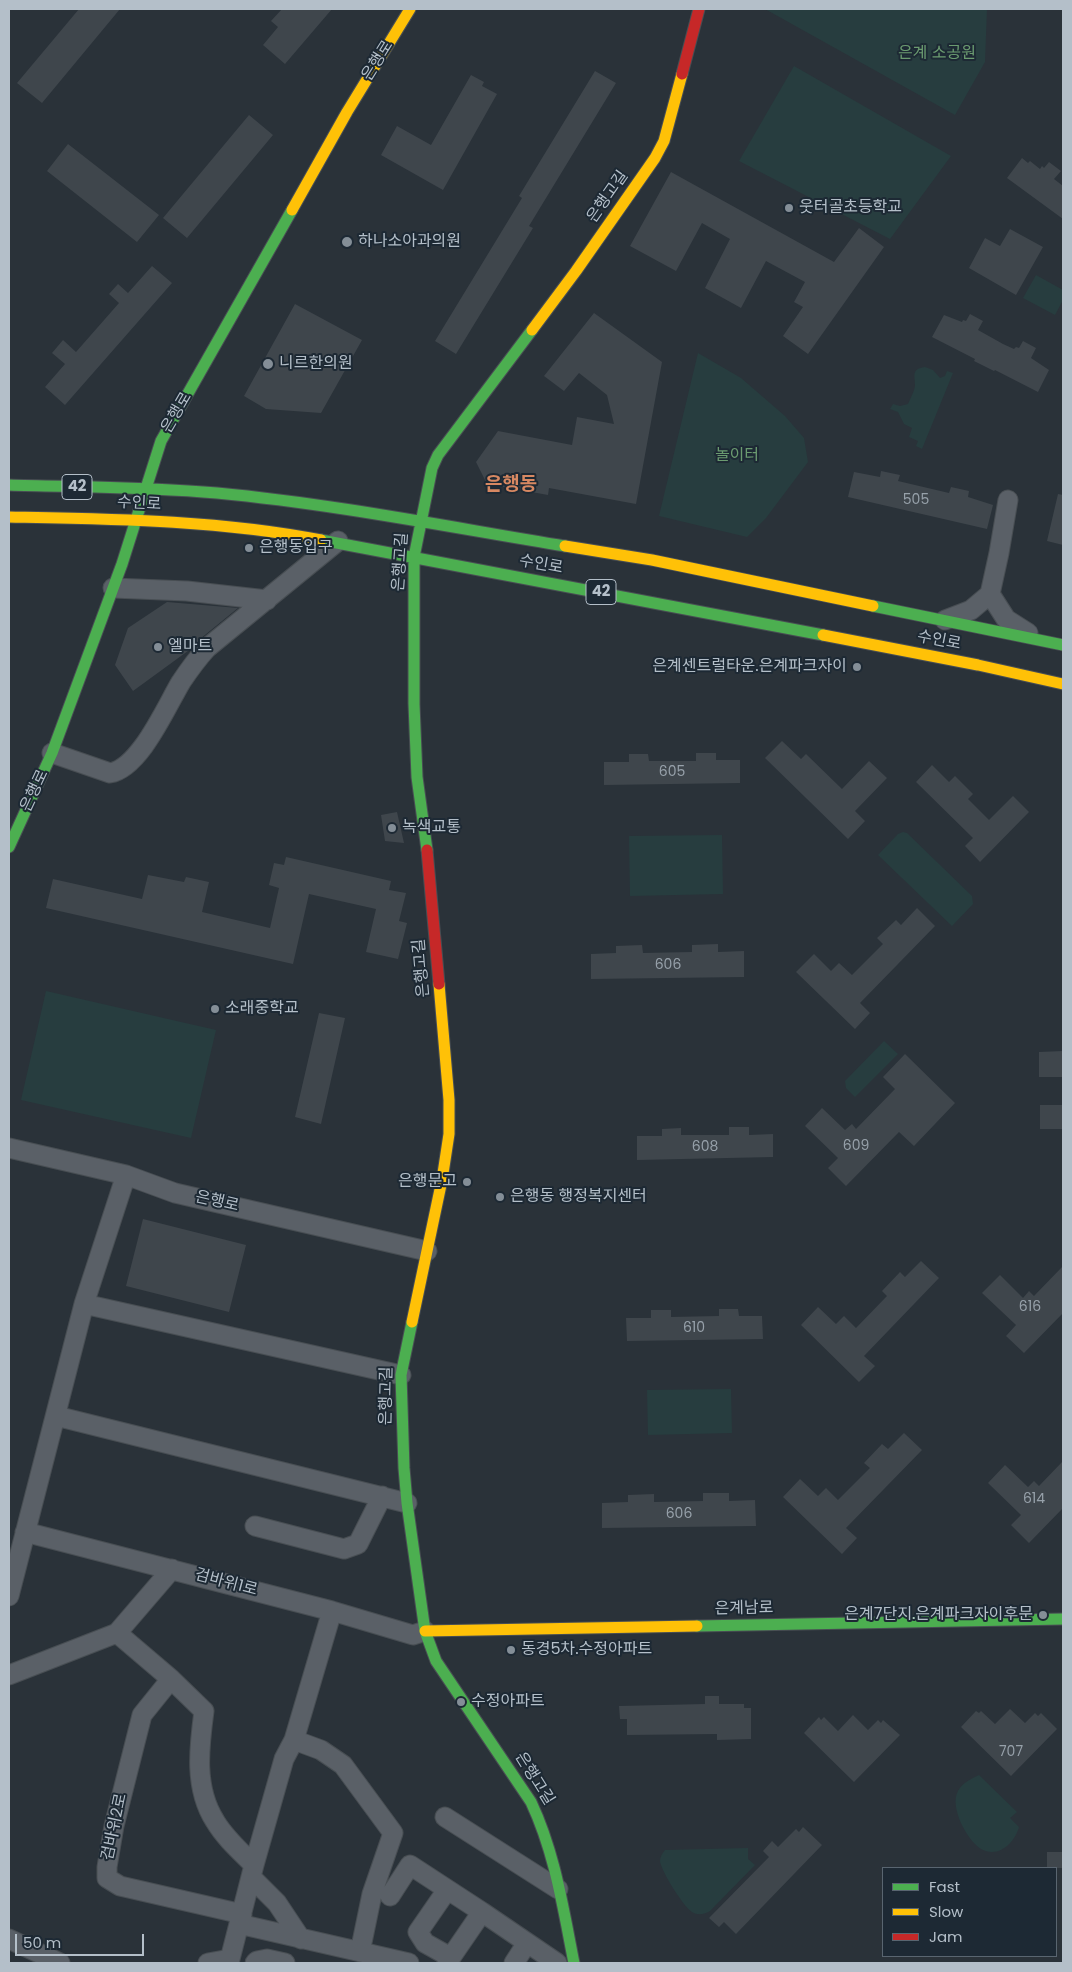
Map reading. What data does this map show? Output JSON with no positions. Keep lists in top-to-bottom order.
{
  "streets": {
    "street": [
      "은행로",
      "은행고길",
      "42",
      "수인로",
      "검바위1로",
      "은계남로",
      "검바위2로"
    ]
  },
  "crossings": [
    ["은행로", "은행고길"],
    ["은행로", "수인로"],
    ["은행고길", "수인로"],
    ["은행고길", "검바위1로"],
    ["은행고길", "은계남로"],
    ["검바위1로", "은계남로"]
  ],
  "districts": ["은행동"],
  "parks": ["은계 소공원", "놀이터"],
  "places": [
    "웃터골초등학교",
    "하나소아과의원",
    "니르한의원",
    "은행동입구",
    "엘마트",
    "은계센트럴타운.은계파크자이",
    "녹색교통",
    "소래중학교",
    "은행문고",
    "은행동 행정복지센터",
    "은계7단지.은계파크자이후문",
    "동경5차.수정아파트",
    "수정아파트"
  ],
  "house_numbers": [
    "505",
    "605",
    "606",
    "609",
    "608",
    "616",
    "610",
    "614",
    "606",
    "707"
  ],
  "legend": ["Fast", "Slow", "Jam"],
  "scale_bar": "50 m"
}
